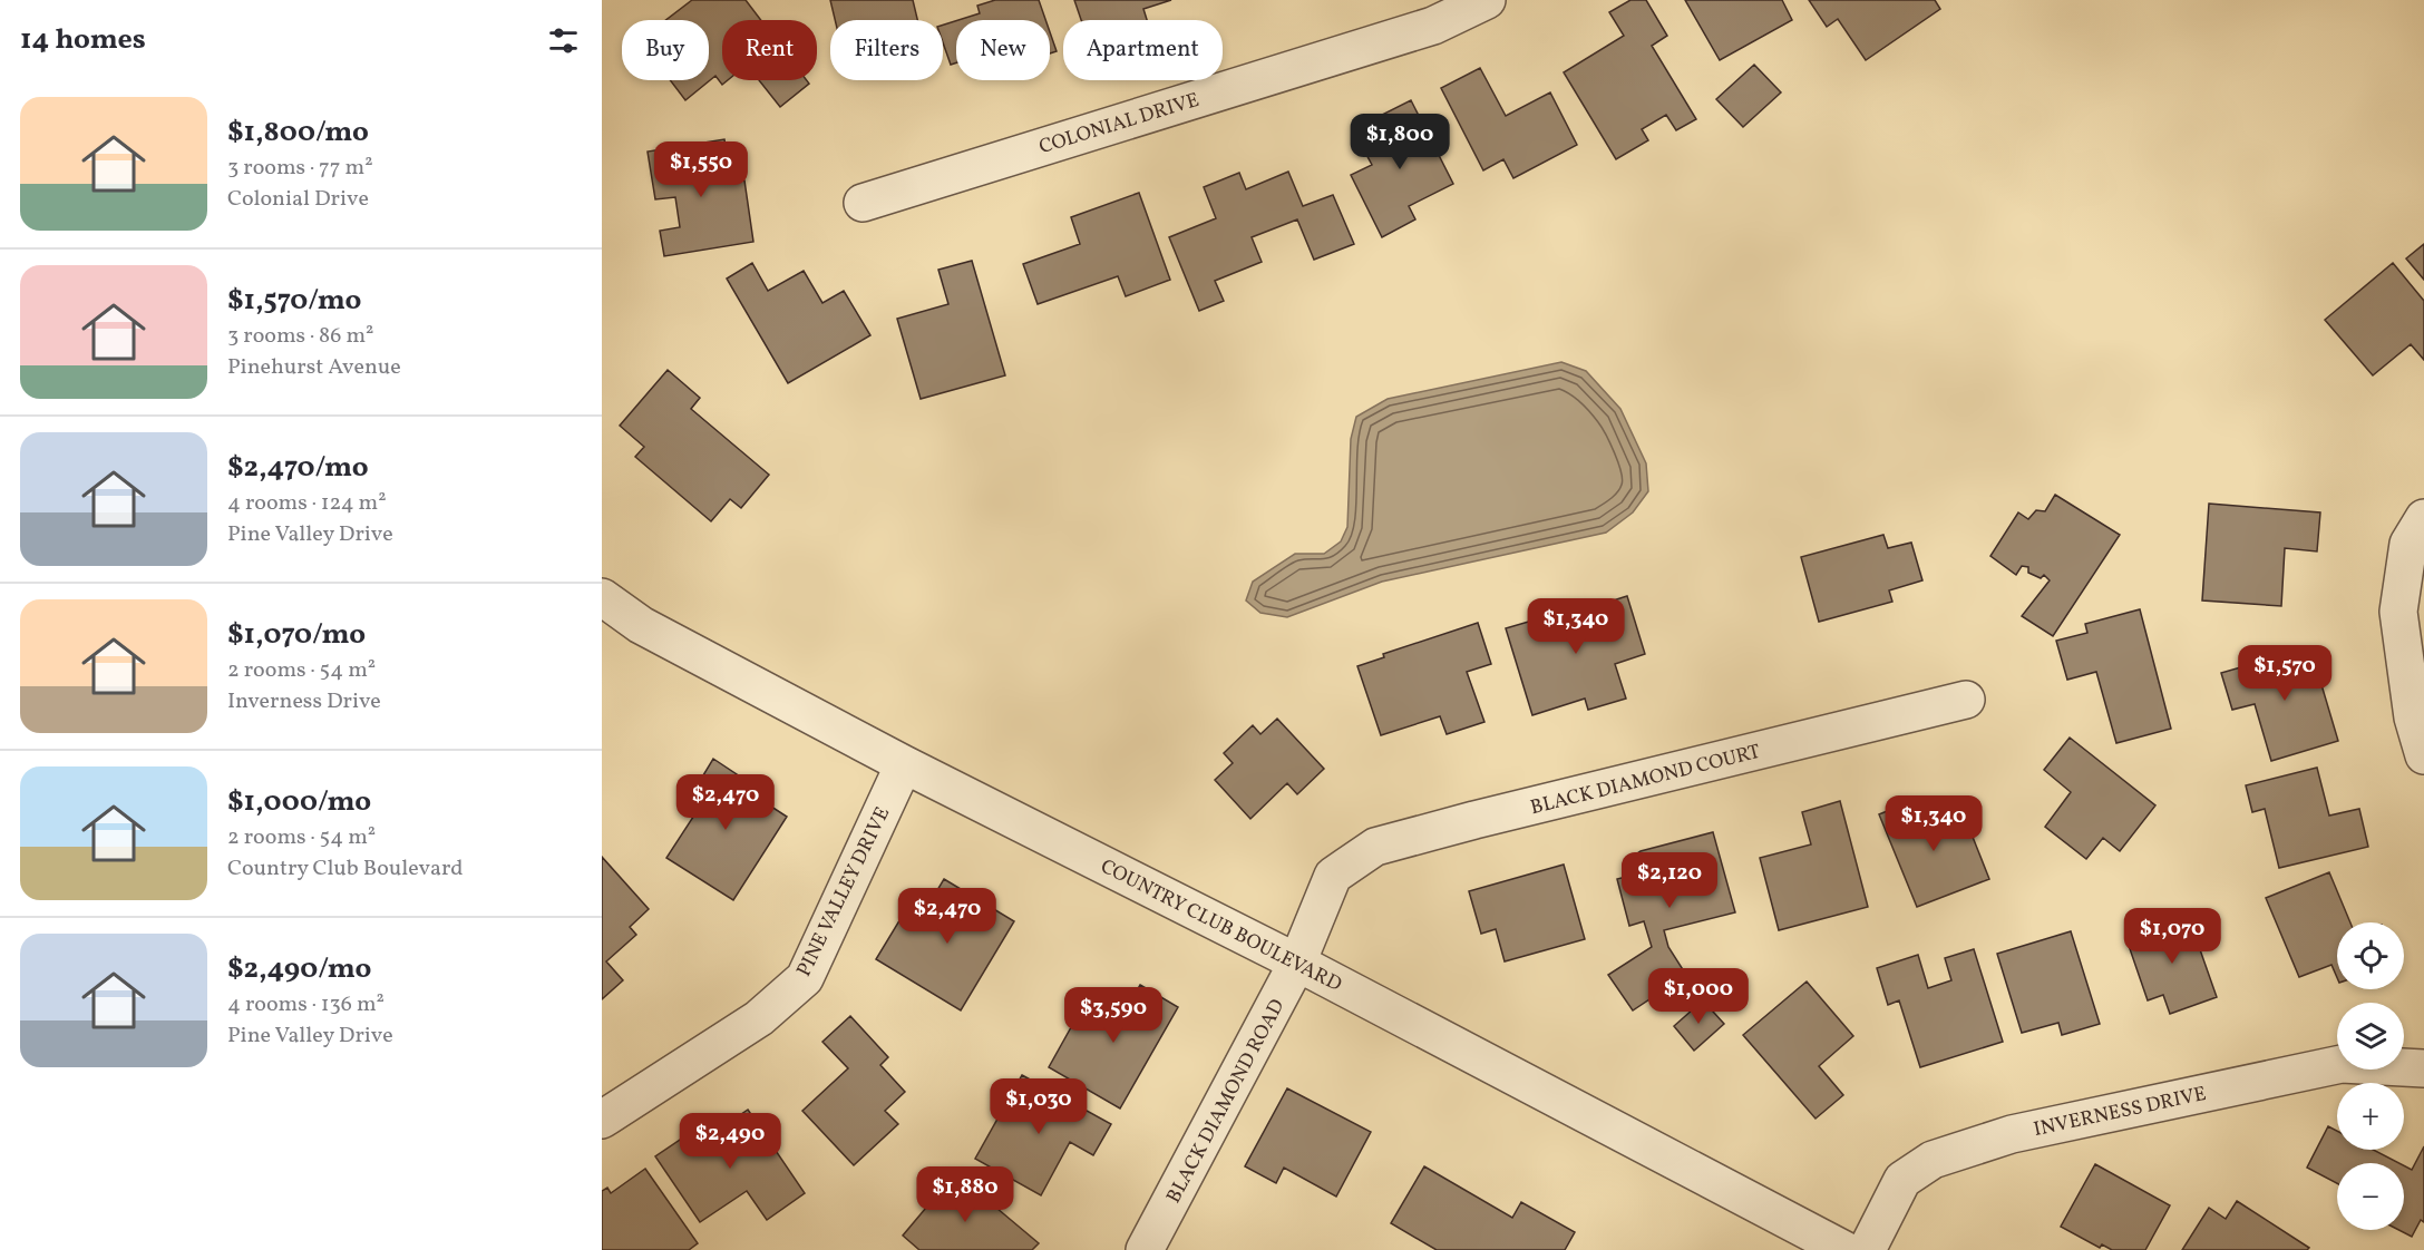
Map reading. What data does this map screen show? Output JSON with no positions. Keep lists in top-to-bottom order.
{
  "streets": {
    "street": [
      "COLONIAL DRIVE",
      "BLACK DIAMOND COURT",
      "PINE VALLEY DRIVE",
      "COUNTRY CLUB BOULEVARD",
      "BLACK DIAMOND ROAD",
      "INVERNESS DRIVE"
    ]
  },
  "crossings": [
    ["BLACK DIAMOND COURT", "BLACK DIAMOND ROAD"],
    ["PINE VALLEY DRIVE", "COUNTRY CLUB BOULEVARD"],
    ["COUNTRY CLUB BOULEVARD", "BLACK DIAMOND ROAD"]
  ],
  "page": {
    "heading": "14 homes",
    "chip": [
      "Buy",
      "Rent",
      "Filters",
      "New",
      "Apartment"
    ],
    "list": [
      {
        "name": "$1,800/mo",
        "note": "3 rooms · 77 m² · Colonial Drive"
      },
      {
        "name": "$1,570/mo",
        "note": "3 rooms · 86 m² · Pinehurst Avenue"
      },
      {
        "name": "$2,470/mo",
        "note": "4 rooms · 124 m² · Pine Valley Drive"
      },
      {
        "name": "$1,070/mo",
        "note": "2 rooms · 54 m² · Inverness Drive"
      },
      {
        "name": "$1,000/mo",
        "note": "2 rooms · 54 m² · Country Club Boulevard"
      },
      {
        "name": "$2,490/mo",
        "note": "4 rooms · 136 m² · Pine Valley Drive"
      }
    ],
    "price": [
      "$1,800",
      "$1,550",
      "$1,340",
      "$1,570",
      "$2,470",
      "$1,340",
      "$2,120",
      "$2,470",
      "$1,070",
      "$1,000",
      "$3,590",
      "$1,030",
      "$2,490",
      "$1,880"
    ],
    "map_buttons": ["+", "−"]
  }
}
